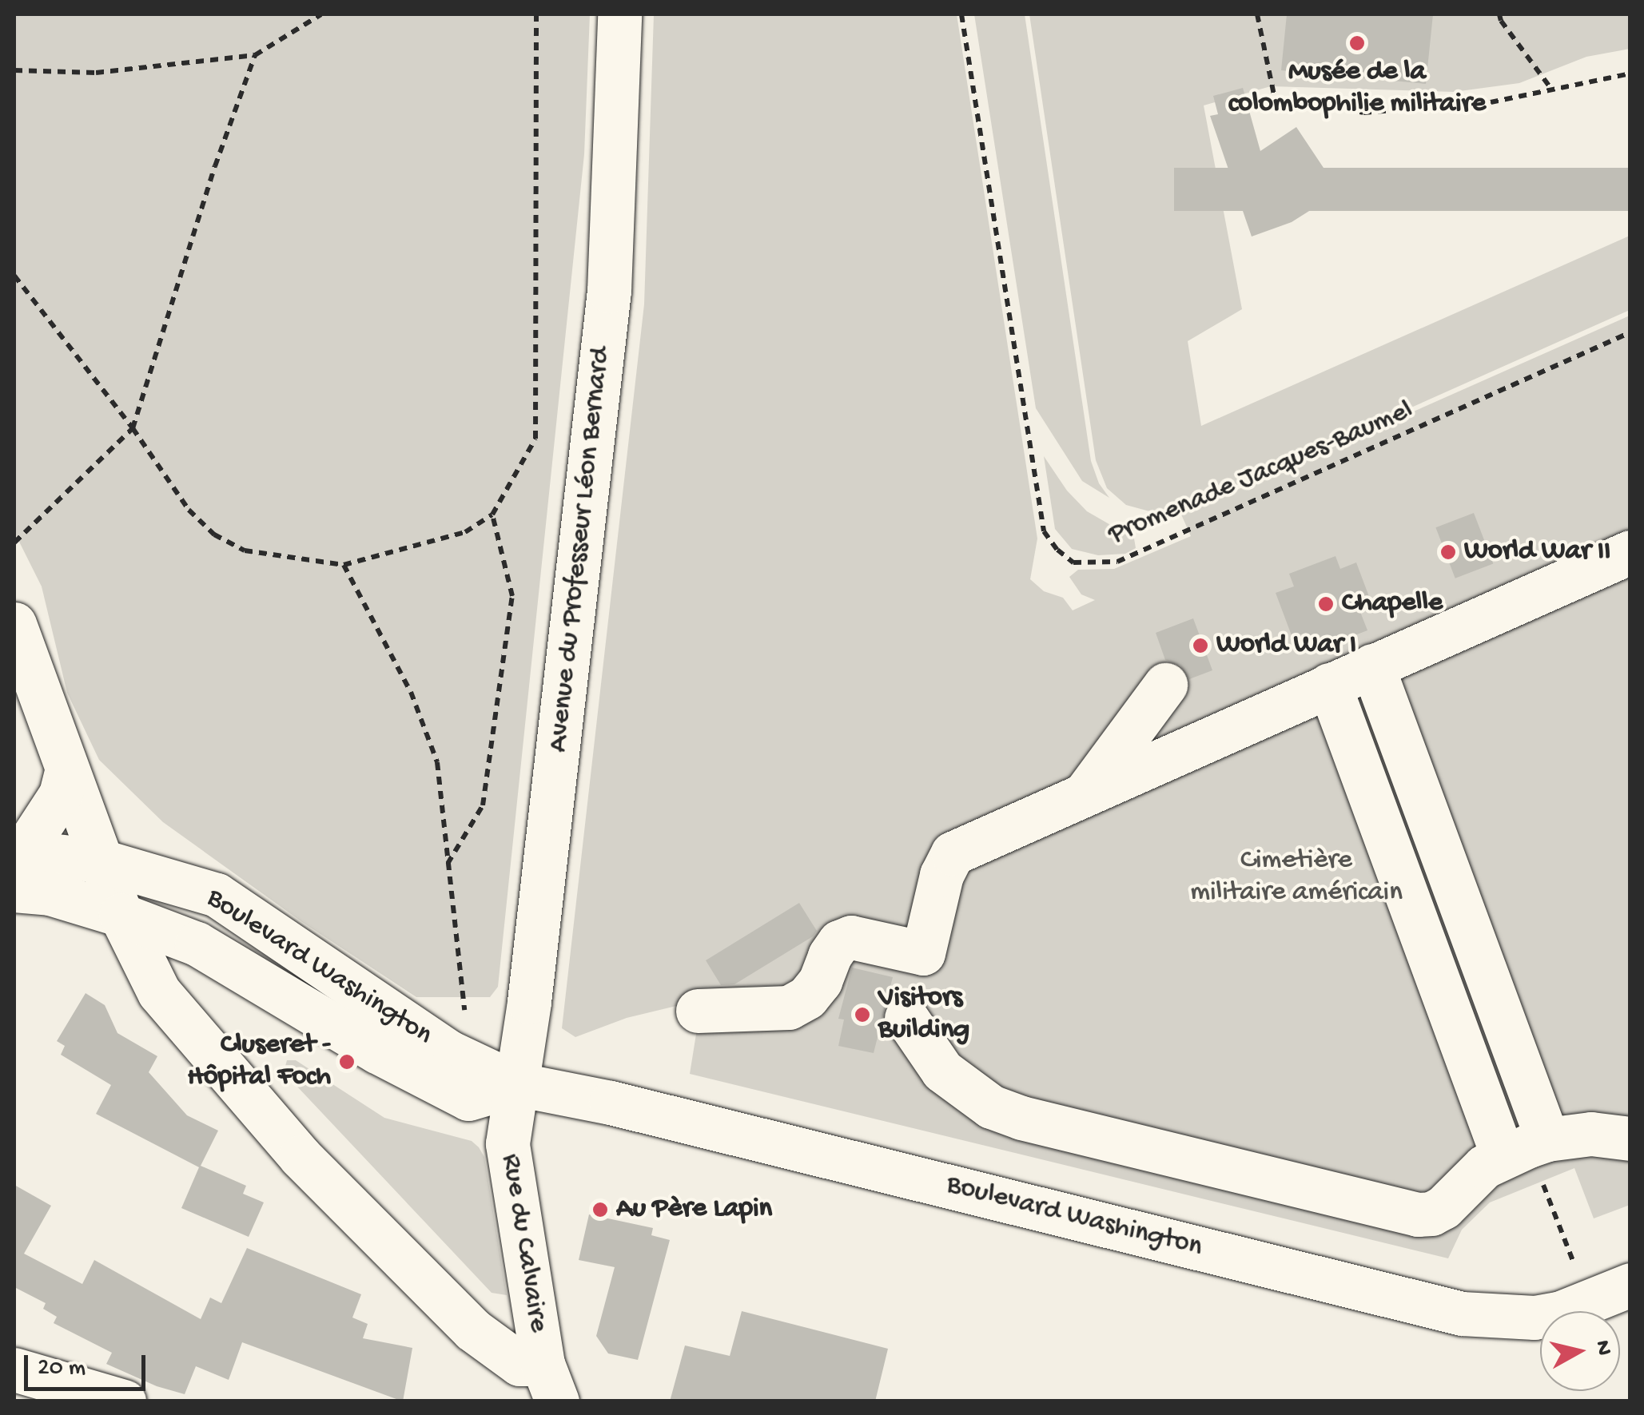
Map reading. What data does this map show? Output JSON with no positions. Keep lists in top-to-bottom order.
{
  "streets": {
    "street": ["Avenue du Professeur Léon Bernard", "Boulevard Washington", "Rue du Calvaire"],
    "path": ["Promenade Jacques-Baumel"]
  },
  "crossings": [
    ["Avenue du Professeur Léon Bernard", "Boulevard Washington"],
    ["Avenue du Professeur Léon Bernard", "Rue du Calvaire"],
    ["Boulevard Washington", "Rue du Calvaire"]
  ],
  "parks": ["Cimetière militaire américain"],
  "places": [
    "Musée de la colombophilie militaire",
    "World War II",
    "Chapelle",
    "World War I",
    "Visitors Building",
    "Cluseret - Hôpital Foch",
    "Au Père Lapin"
  ],
  "scale_bar": "20 m",
  "north": "right"
}
